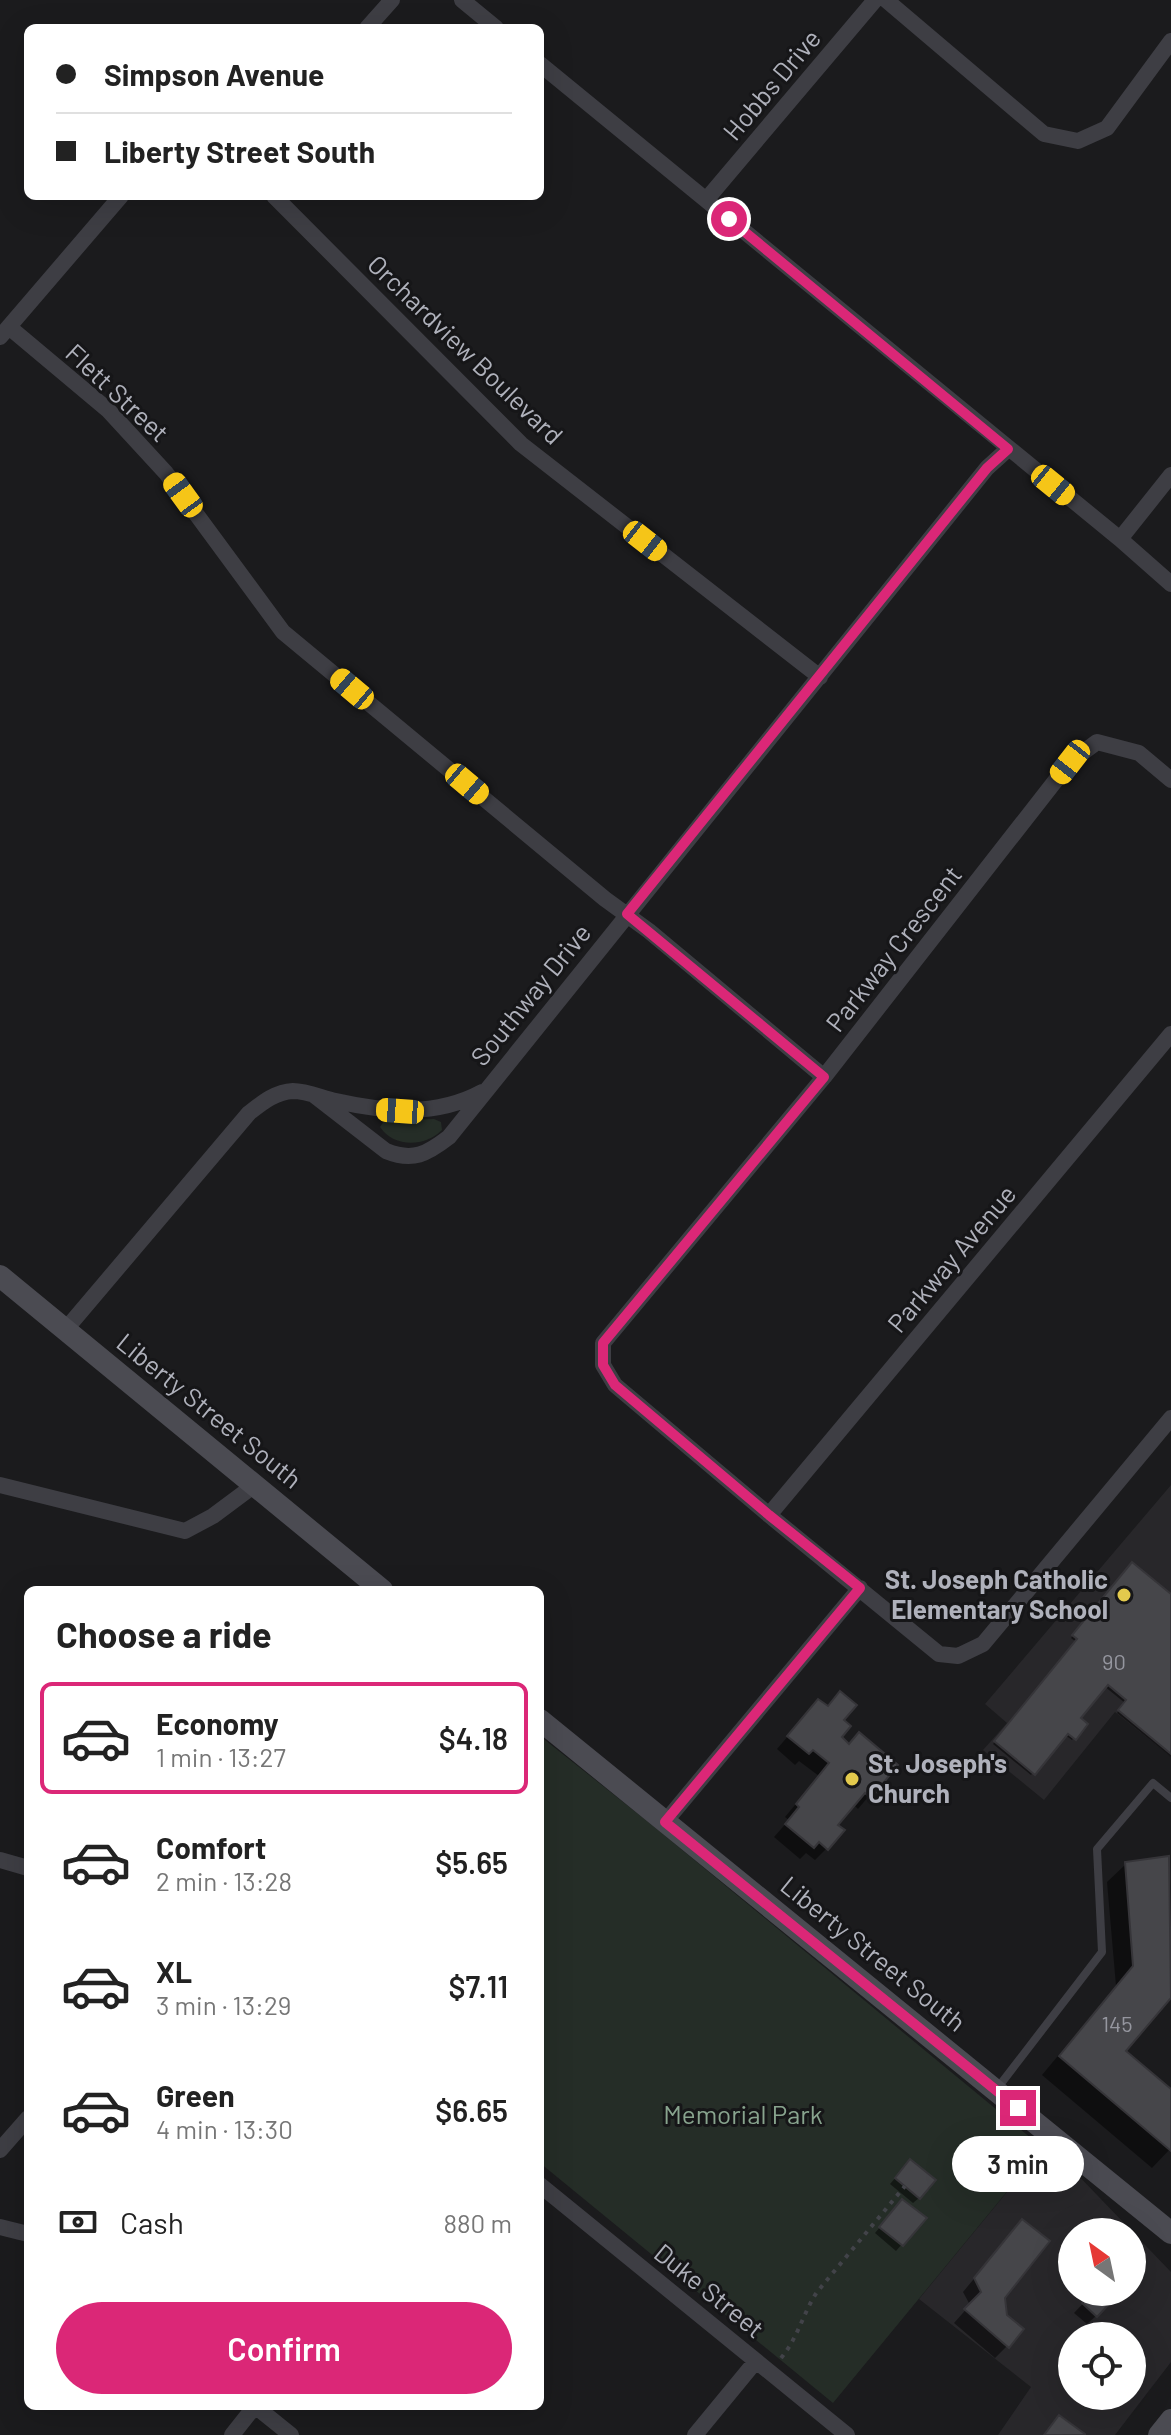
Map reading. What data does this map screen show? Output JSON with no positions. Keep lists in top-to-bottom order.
{
  "streets": {
    "main road": ["Liberty Street South"],
    "street": [
      "Hobbs Drive",
      "Orchardview Boulevard",
      "Flett Street",
      "Parkway Crescent",
      "Southway Drive",
      "Parkway Avenue",
      "Duke Street"
    ]
  },
  "crossings": [
    ["Orchardview Boulevard", "Southway Drive"],
    ["Flett Street", "Parkway Crescent"],
    ["Flett Street", "Southway Drive"],
    ["Parkway Crescent", "Parkway Avenue"],
    ["Southway Drive", "Liberty Street South"]
  ],
  "parks": ["Memorial Park"],
  "places": ["St. Joseph Catholic Elementary School", "St. Joseph's Church"],
  "house_numbers": ["90", "145"],
  "north": "top left",
  "page": {
    "banner": ["Simpson Avenue", "Liberty Street South"],
    "heading": "Choose a ride",
    "list": [
      {
        "name": "Economy",
        "note": "1 min · 13:27",
        "value": "$4.18"
      },
      {
        "name": "Comfort",
        "note": "2 min · 13:28",
        "value": "$5.65"
      },
      {
        "name": "XL",
        "note": "3 min · 13:29",
        "value": "$7.11"
      },
      {
        "name": "Green",
        "note": "4 min · 13:30",
        "value": "$6.65"
      }
    ],
    "bubble": "3 min",
    "pay": ["Cash", "880 m"],
    "buttons": "Confirm"
  }
}
